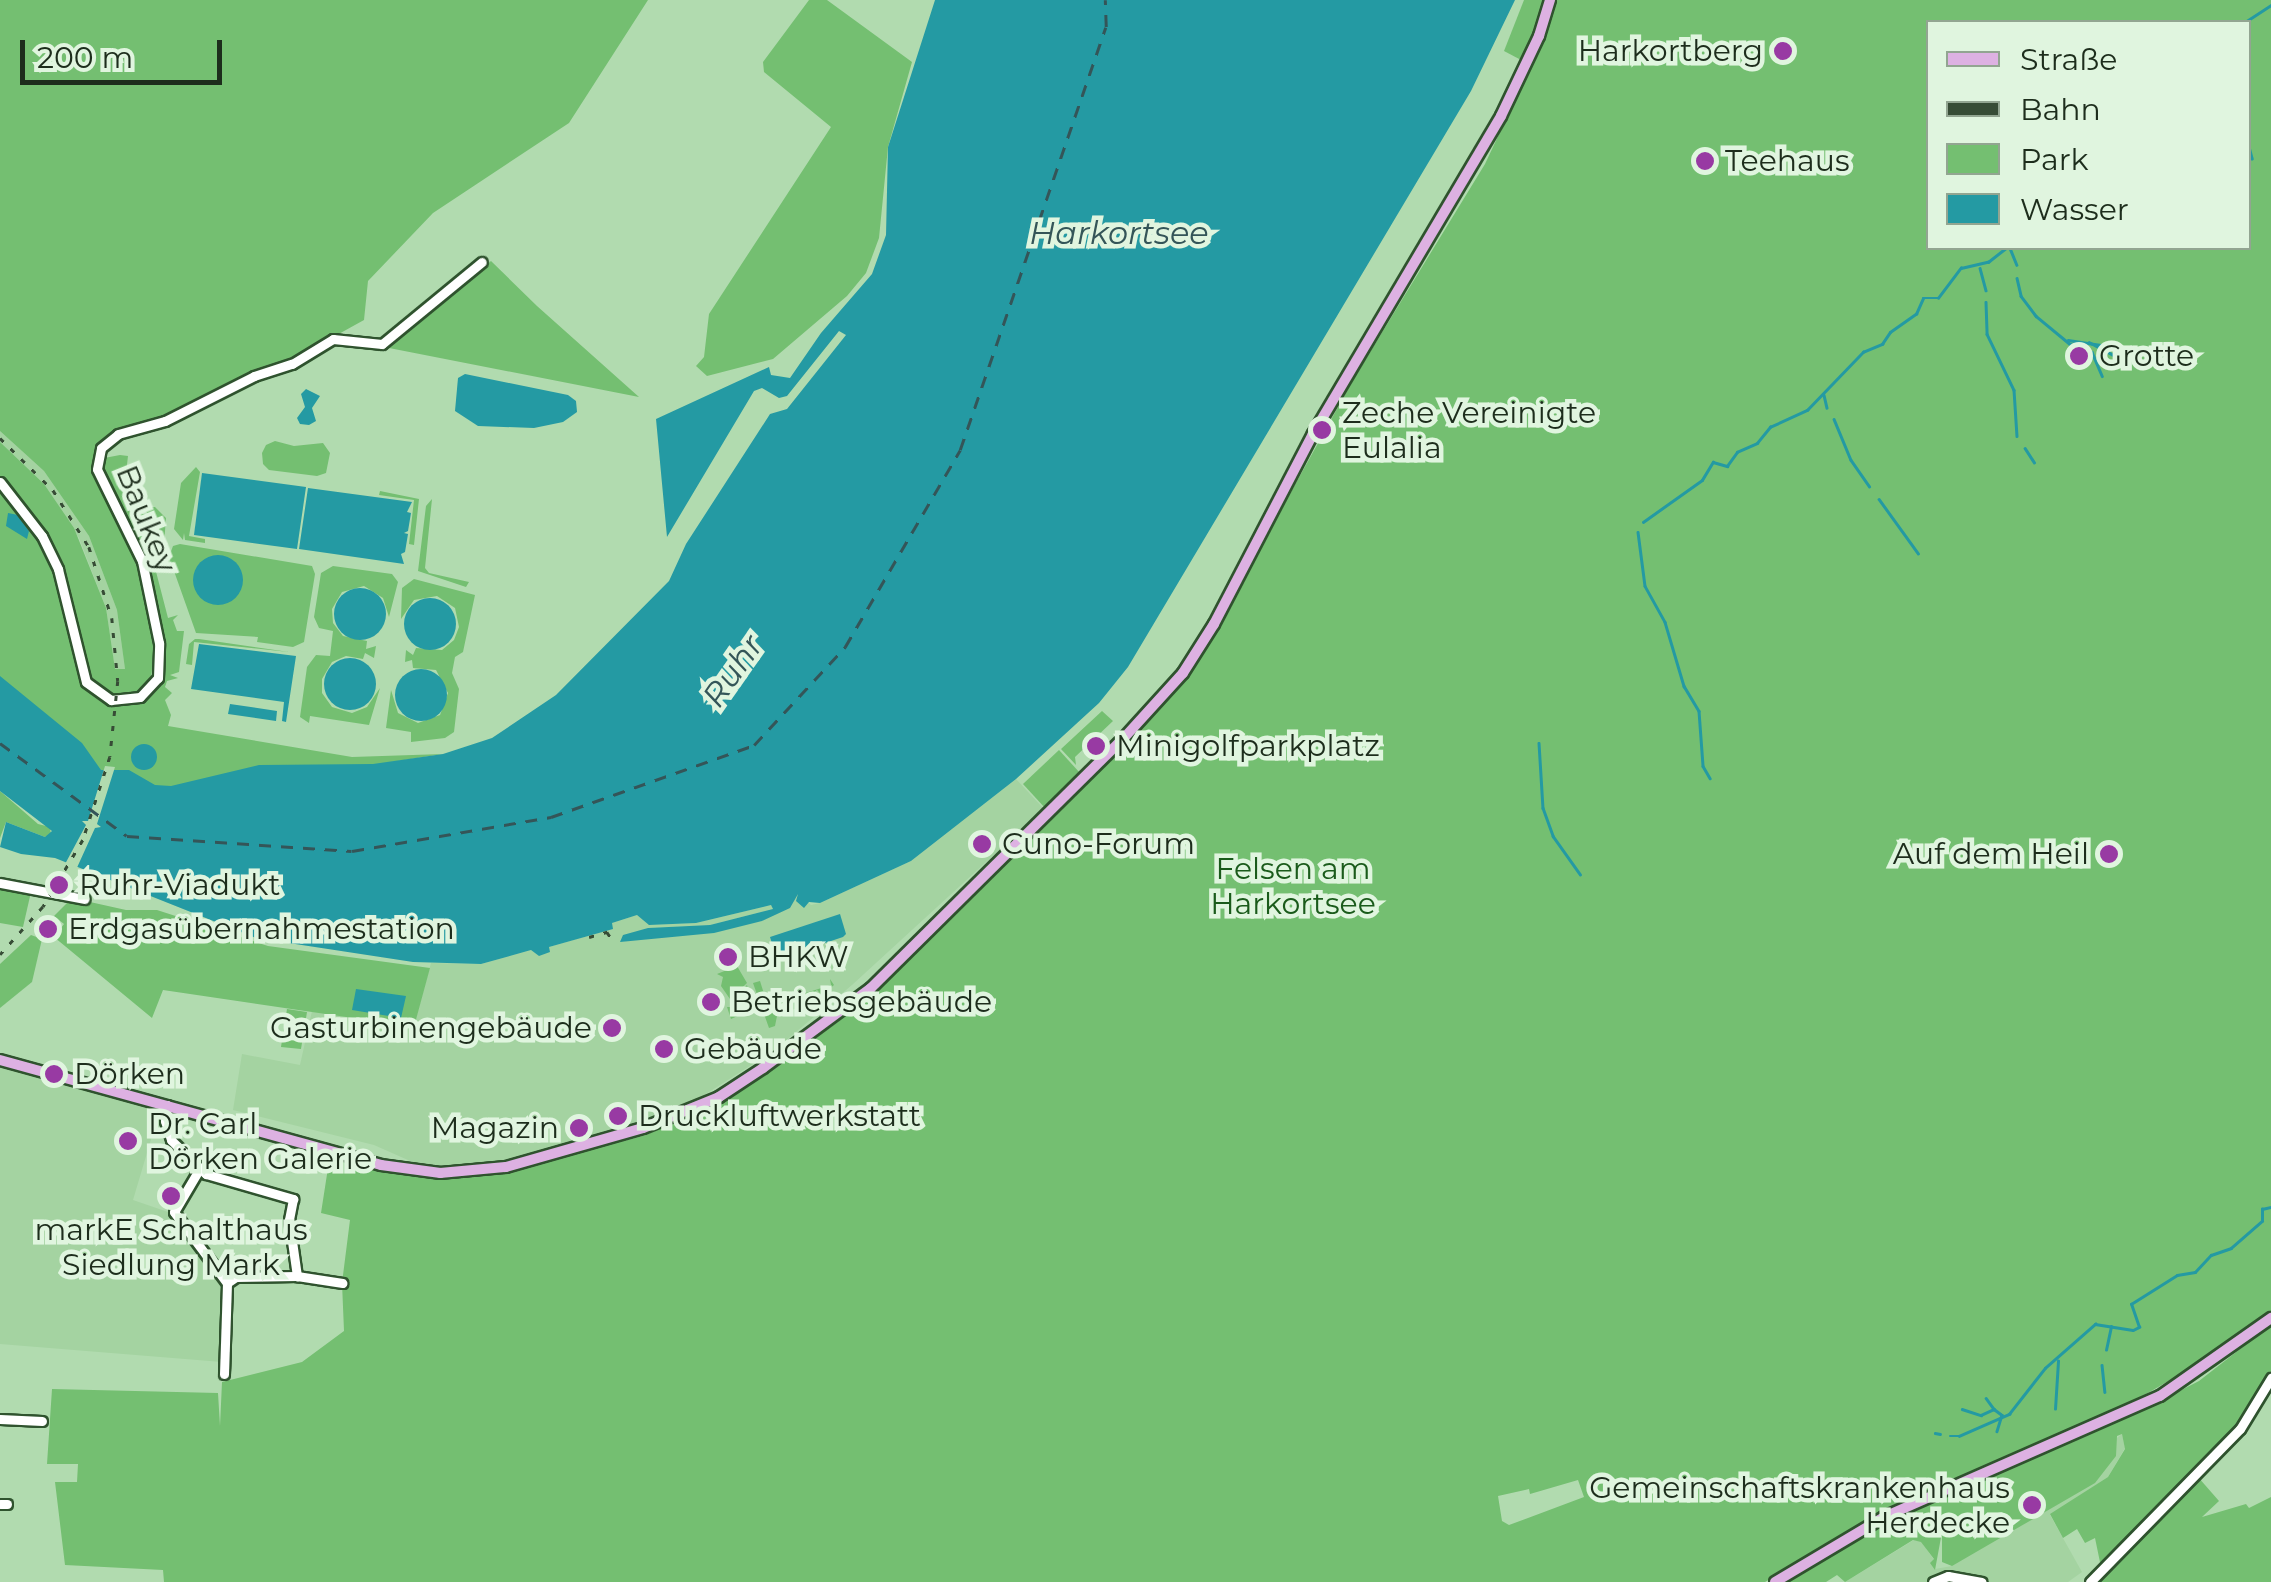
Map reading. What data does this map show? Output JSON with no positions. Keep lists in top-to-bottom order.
{
  "streets": {
    "street": ["Baukey"]
  },
  "water": ["Harkortsee", "Ruhr"],
  "parks": ["Felsen am Harkortsee"],
  "places": [
    "Harkortberg",
    "Teehaus",
    "Grotte",
    "Zeche Vereinigte Eulalia",
    "Minigolfparkplatz",
    "Cuno-Forum",
    "Auf dem Heil",
    "Ruhr-Viadukt",
    "Erdgasübernahmestation",
    "BHKW",
    "Betriebsgebäude",
    "Gasturbinengebäude",
    "Gebäude",
    "Dörken",
    "Druckluftwerkstatt",
    "Magazin",
    "Dr. Carl Dörken Galerie",
    "markE Schalthaus Siedlung Mark",
    "Gemeinschaftskrankenhaus Herdecke"
  ],
  "legend": [
    "Straße",
    "Bahn",
    "Park",
    "Wasser"
  ],
  "scale_bar": "200 m"
}
